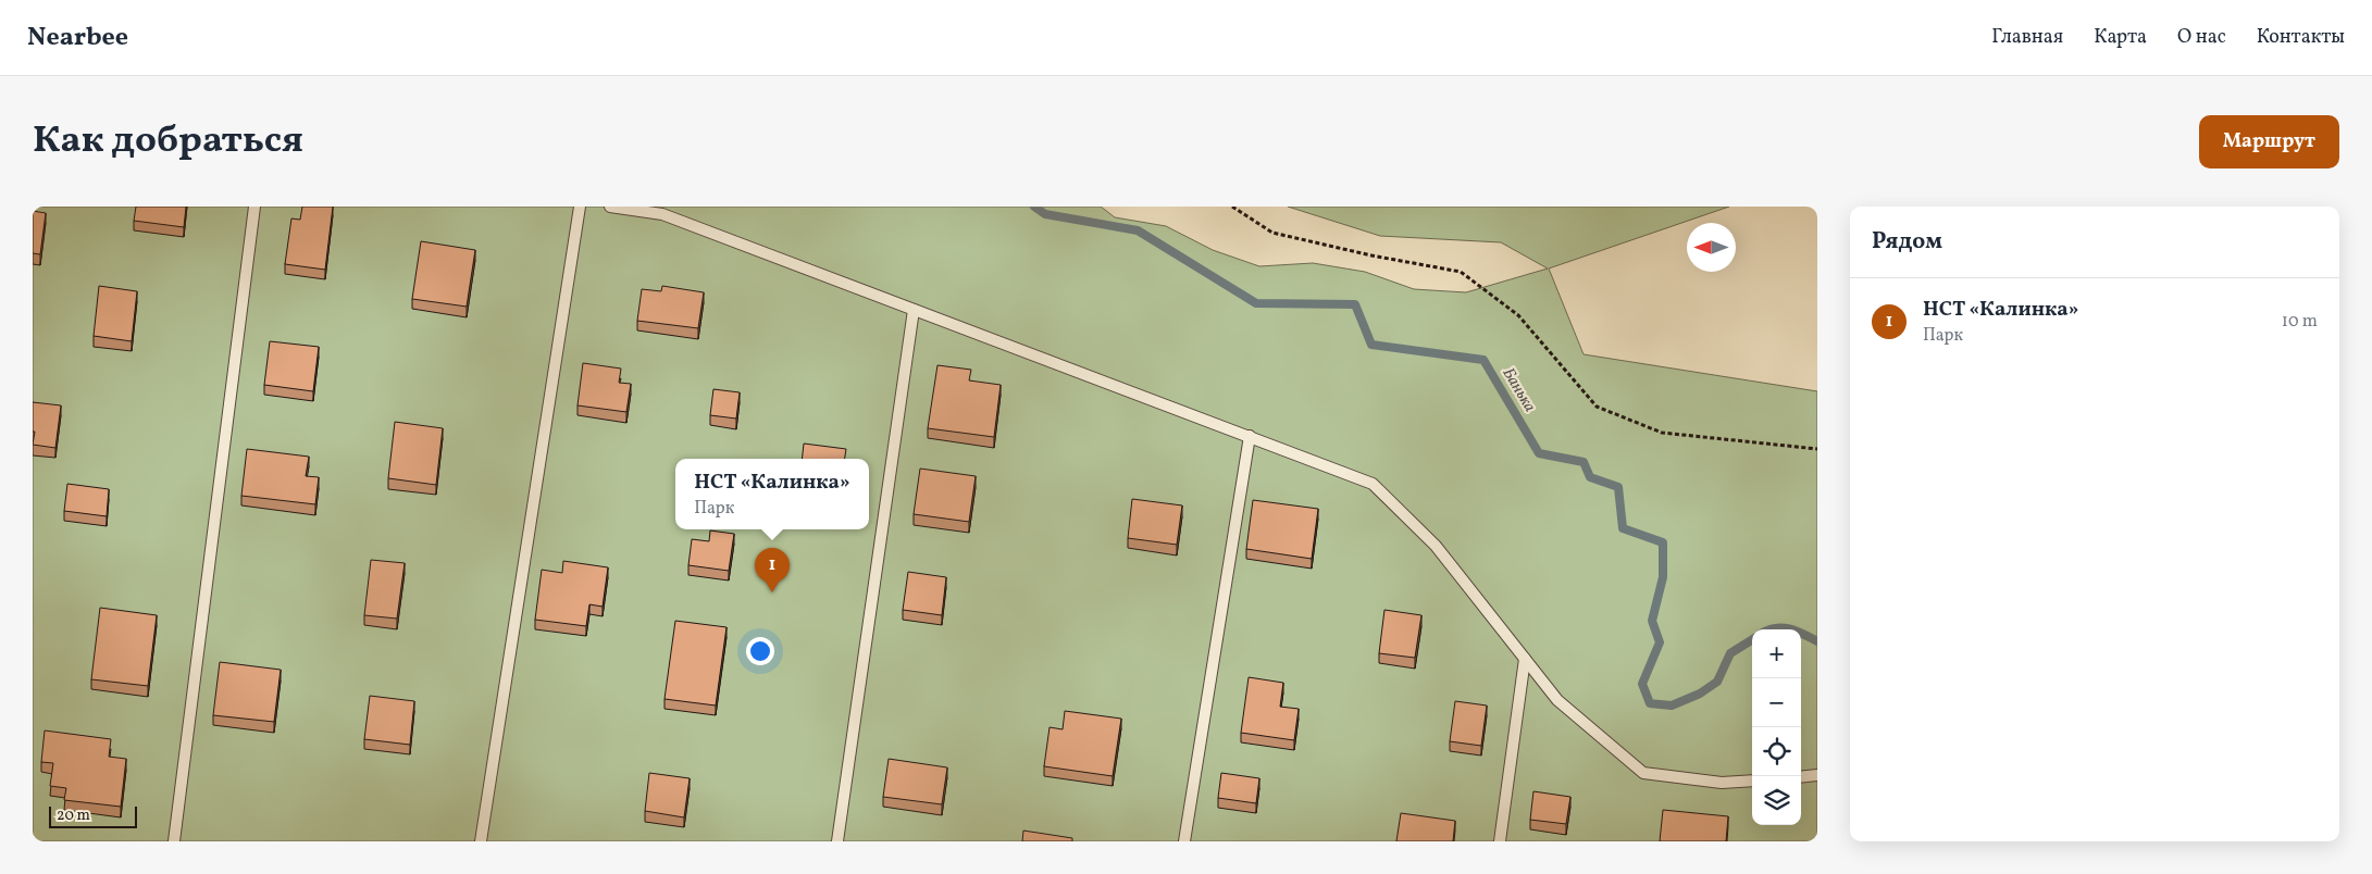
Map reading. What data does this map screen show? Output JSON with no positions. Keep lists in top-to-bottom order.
{
  "water": ["Банька"],
  "scale_bar": "20 m",
  "north": "left",
  "page": {
    "header": "Nearbee",
    "nav": [
      "Главная",
      "Карта",
      "О нас",
      "Контакты"
    ],
    "title": "Как добраться",
    "buttons": "Маршрут",
    "heading": "Рядом",
    "list": [
      {
        "mark": "1",
        "name": "НСТ «Калинка»",
        "note": "Парк",
        "value": "10 m"
      }
    ],
    "popup": ["НСТ «Калинка»", "Парк"],
    "pins": "1",
    "map_buttons": ["+", "−"],
    "scale": "20 m"
  }
}
